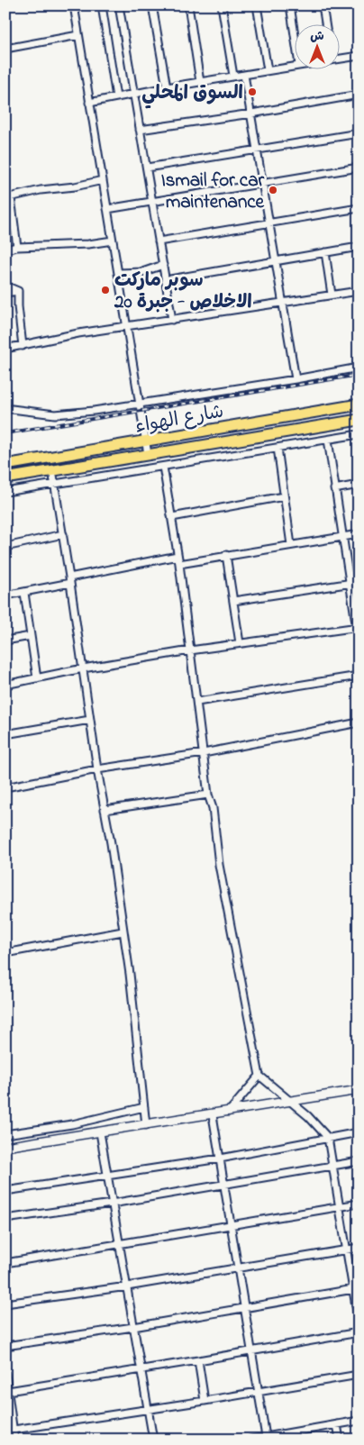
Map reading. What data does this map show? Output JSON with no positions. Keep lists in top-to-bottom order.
{
  "streets": {
    "highway": ["شارع الهواء"]
  },
  "places": ["السوق المحلي", "Ismail for car maintenance", "سوبر ماركت الاخلاص - جبرة 20"],
  "north": "top"
}
